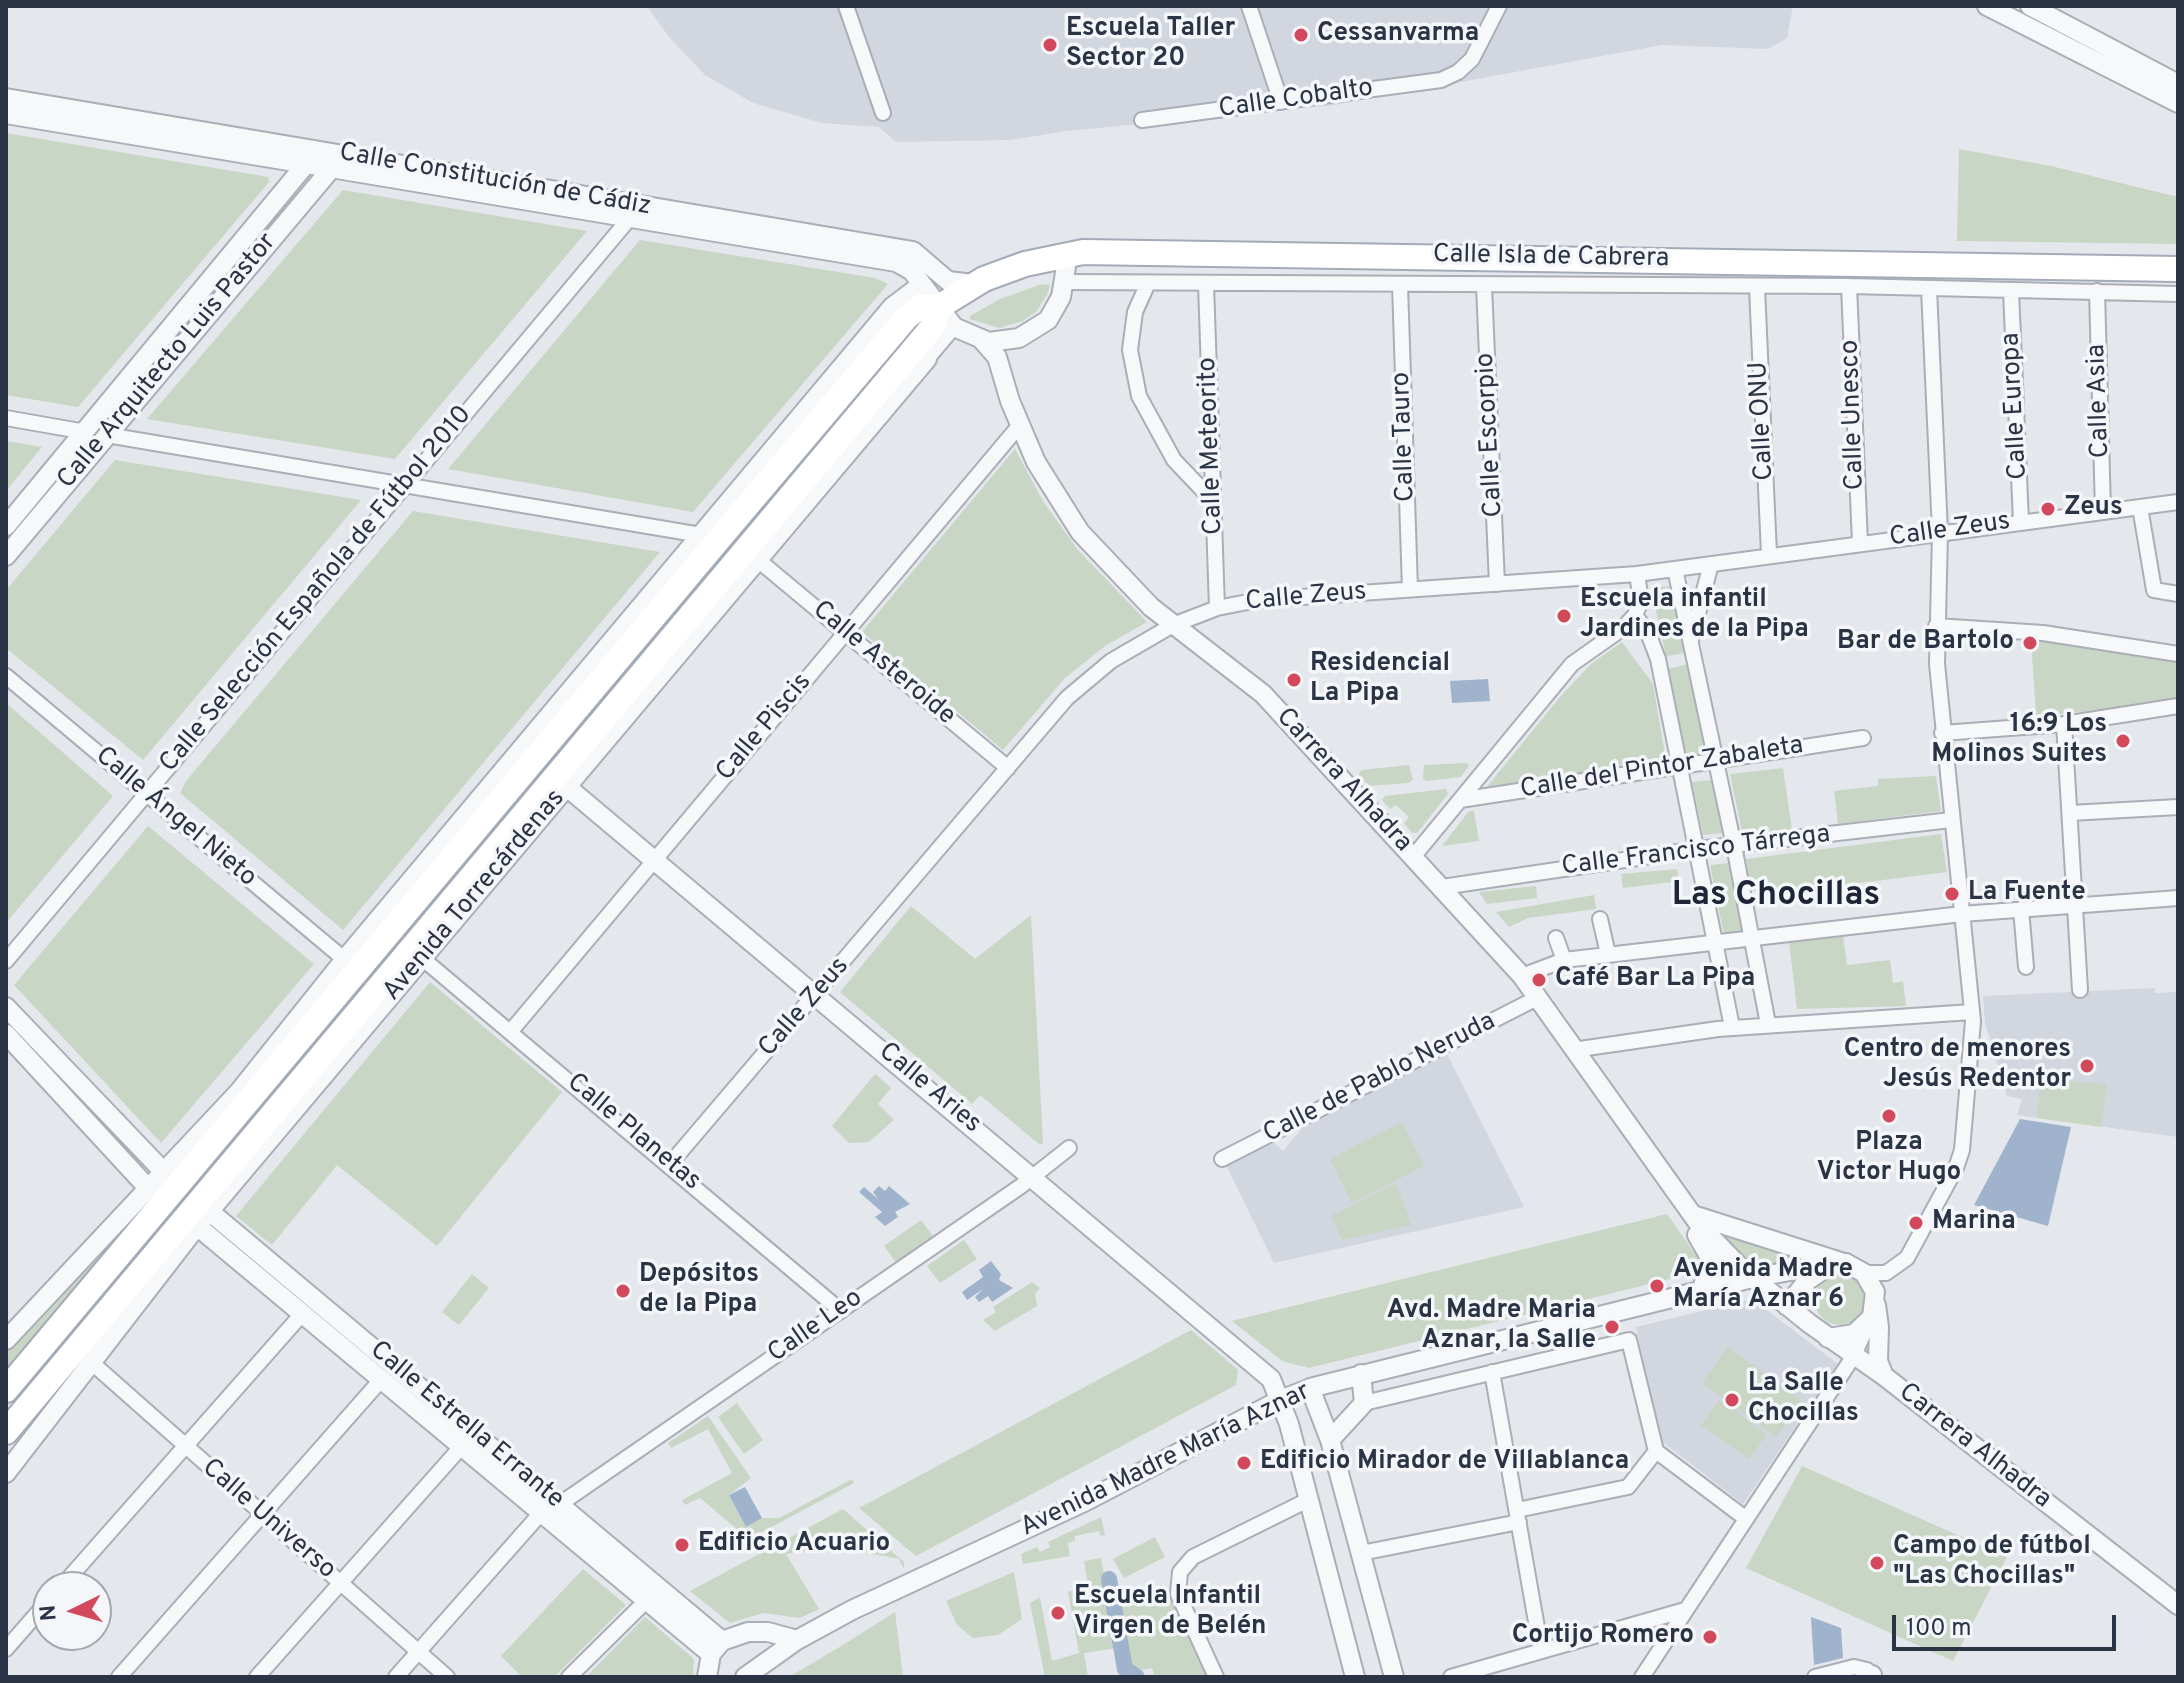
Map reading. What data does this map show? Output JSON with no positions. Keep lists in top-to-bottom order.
{
  "streets": {
    "main road": ["Calle Isla de Cabrera", "Avenida Torrecárdenas"],
    "street": [
      "Calle Cobalto",
      "Calle Constitución de Cádiz",
      "Calle Arquitecto Luis Pastor",
      "Calle Asia",
      "Calle Europa",
      "Calle Unesco",
      "Calle ONU",
      "Calle Escorpio",
      "Calle Tauro",
      "Calle Meteorito",
      "Calle Zeus",
      "Calle Selección Española de Fútbol 2010",
      "Calle Asteroide",
      "Calle Piscis",
      "Calle del Pintor Zabaleta",
      "Carrera Alhadra",
      "Calle Ángel Nieto",
      "Calle Francisco Tárrega",
      "Calle de Pablo Neruda",
      "Calle Aries",
      "Calle Planetas",
      "Calle Leo",
      "Calle Estrella Errante",
      "Avenida Madre María Aznar",
      "Calle Universo"
    ]
  },
  "crossings": [
    ["Calle Constitución de Cádiz", "Calle Isla de Cabrera"],
    ["Calle Constitución de Cádiz", "Calle Arquitecto Luis Pastor"],
    ["Calle Constitución de Cádiz", "Calle Selección Española de Fútbol 2010"],
    ["Calle Constitución de Cádiz", "Carrera Alhadra"],
    ["Calle Constitución de Cádiz", "Avenida Torrecárdenas"],
    ["Calle Isla de Cabrera", "Calle Asia"],
    ["Calle Isla de Cabrera", "Calle Europa"],
    ["Calle Isla de Cabrera", "Calle Unesco"],
    ["Calle Isla de Cabrera", "Calle ONU"],
    ["Calle Isla de Cabrera", "Calle Escorpio"],
    ["Calle Isla de Cabrera", "Calle Tauro"],
    ["Calle Isla de Cabrera", "Calle Meteorito"],
    ["Calle Isla de Cabrera", "Avenida Torrecárdenas"],
    ["Calle Asia", "Calle Zeus"],
    ["Calle Europa", "Calle Zeus"],
    ["Calle Unesco", "Calle Zeus"],
    ["Calle ONU", "Calle Zeus"],
    ["Calle Escorpio", "Calle Zeus"],
    ["Calle Tauro", "Calle Zeus"],
    ["Calle Meteorito", "Calle Zeus"],
    ["Calle Zeus", "Calle Asteroide"],
    ["Calle Zeus", "Carrera Alhadra"],
    ["Calle Zeus", "Calle Aries"],
    ["Calle Zeus", "Calle Planetas"],
    ["Calle Selección Española de Fútbol 2010", "Calle Ángel Nieto"],
    ["Calle Asteroide", "Calle Piscis"],
    ["Calle Asteroide", "Avenida Torrecárdenas"],
    ["Calle Piscis", "Carrera Alhadra"],
    ["Calle Piscis", "Calle Aries"],
    ["Calle Piscis", "Calle Planetas"],
    ["Carrera Alhadra", "Calle Francisco Tárrega"],
    ["Carrera Alhadra", "Calle de Pablo Neruda"],
    ["Carrera Alhadra", "Avenida Madre María Aznar"],
    ["Calle Ángel Nieto", "Avenida Torrecárdenas"],
    ["Avenida Torrecárdenas", "Calle Aries"],
    ["Avenida Torrecárdenas", "Calle Planetas"],
    ["Avenida Torrecárdenas", "Calle Estrella Errante"],
    ["Avenida Torrecárdenas", "Calle Universo"],
    ["Calle Aries", "Calle Leo"],
    ["Calle Aries", "Avenida Madre María Aznar"],
    ["Calle Planetas", "Calle Leo"],
    ["Calle Leo", "Calle Estrella Errante"]
  ],
  "districts": ["Las Chocillas"],
  "places": [
    "Cessanvarma",
    "Escuela Taller Sector 20",
    "Zeus",
    "Escuela infantil Jardines de la Pipa",
    "Bar de Bartolo",
    "Residencial La Pipa",
    "16:9 Los Molinos Suites",
    "La Fuente",
    "Café Bar La Pipa",
    "Centro de menores Jesús Redentor",
    "Plaza Victor Hugo",
    "Marina",
    "Avenida Madre María Aznar 6",
    "Depósitos de la Pipa",
    "Avd. Madre Maria Aznar, la Salle",
    "La Salle Chocillas",
    "Edificio Mirador de Villablanca",
    "Edificio Acuario",
    "Campo de fútbol \"Las Chocillas\"",
    "Escuela Infantil Virgen de Belén",
    "Cortijo Romero"
  ],
  "scale_bar": "100 m",
  "north": "left"
}
